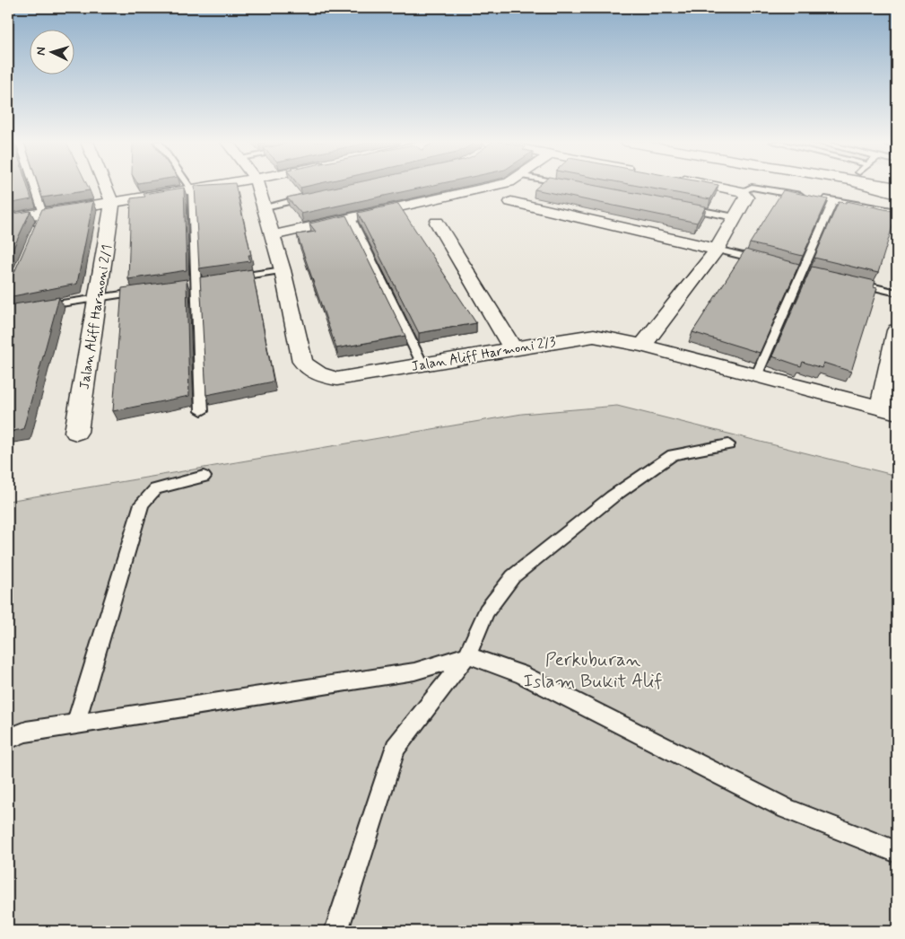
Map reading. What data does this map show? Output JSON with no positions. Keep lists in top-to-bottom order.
{
  "streets": {
    "street": ["Jalan Aliff Harmoni 2/1", "Jalan Aliff Harmoni 2/3"]
  },
  "parks": ["Perkuburan Islam Bukit Alif"],
  "north": "left"
}
